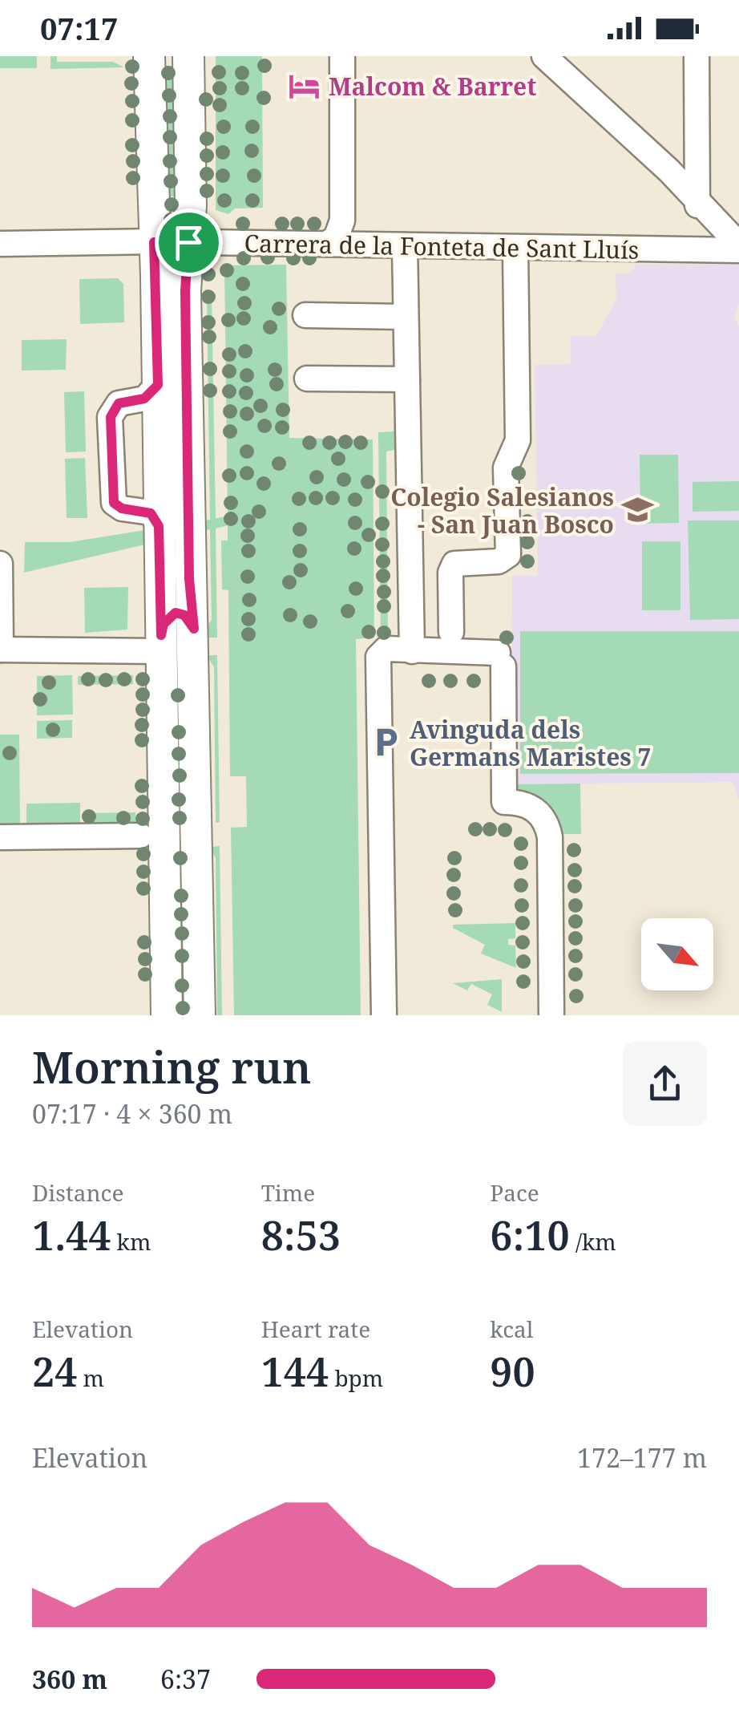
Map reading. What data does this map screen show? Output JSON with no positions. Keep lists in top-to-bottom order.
{
  "streets": {
    "street": ["Carrera de la Fonteta de Sant Lluís"]
  },
  "places": {
    "hotel": ["Malcom & Barret"],
    "school or university": ["Colegio Salesianos - San Juan Bosco"],
    "parking": ["Avinguda dels Germans Maristes 7"]
  },
  "north": "bottom right",
  "page": {
    "status": "07:17",
    "heading": ["Morning run", "07:17 · 4 × 360 m"],
    "stats": [
      ["Distance", "1.44 km"],
      ["Time", "8:53"],
      ["Pace", "6:10 /km"],
      ["Elevation", "24 m"],
      ["Heart rate", "144 bpm"],
      ["kcal", "90"]
    ],
    "chart": ["Elevation", "172–177 m"],
    "list": [
      {
        "name": "360 m",
        "note": "6:37"
      }
    ]
  }
}
